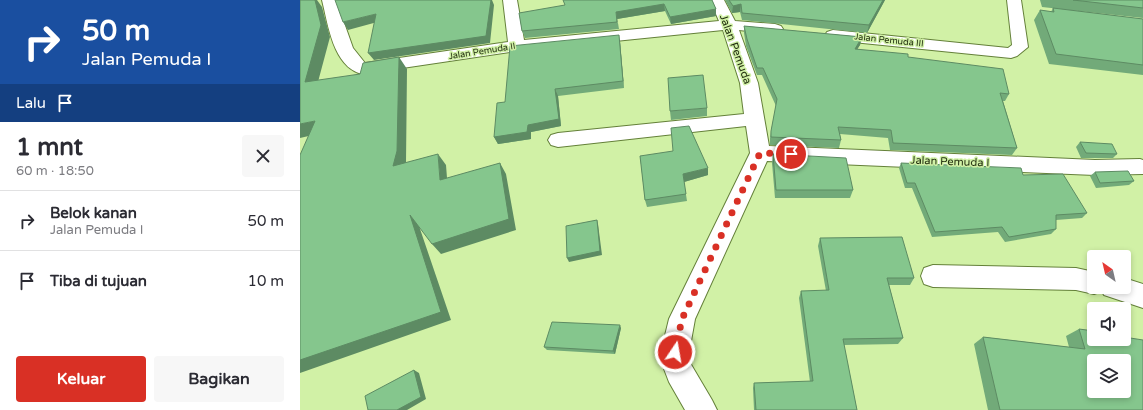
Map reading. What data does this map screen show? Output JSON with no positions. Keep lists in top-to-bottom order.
{
  "streets": {
    "street": [
      "Jalan Pemuda III",
      "Jalan Pemuda",
      "Jalan Pemuda II",
      "Jalan Pemuda I"
    ]
  },
  "crossings": [
    ["Jalan Pemuda", "Jalan Pemuda II"],
    ["Jalan Pemuda", "Jalan Pemuda I"]
  ],
  "north": "top left",
  "page": {
    "turn": ["50 m", "Jalan Pemuda I"],
    "then": "Lalu",
    "heading": ["1 mnt", "60 m · 18:50"],
    "list": [
      {
        "name": "Belok kanan",
        "note": "Jalan Pemuda I",
        "value": "50 m"
      },
      {
        "name": "Tiba di tujuan",
        "value": "10 m"
      }
    ],
    "buttons": ["Keluar", "Bagikan"]
  }
}
